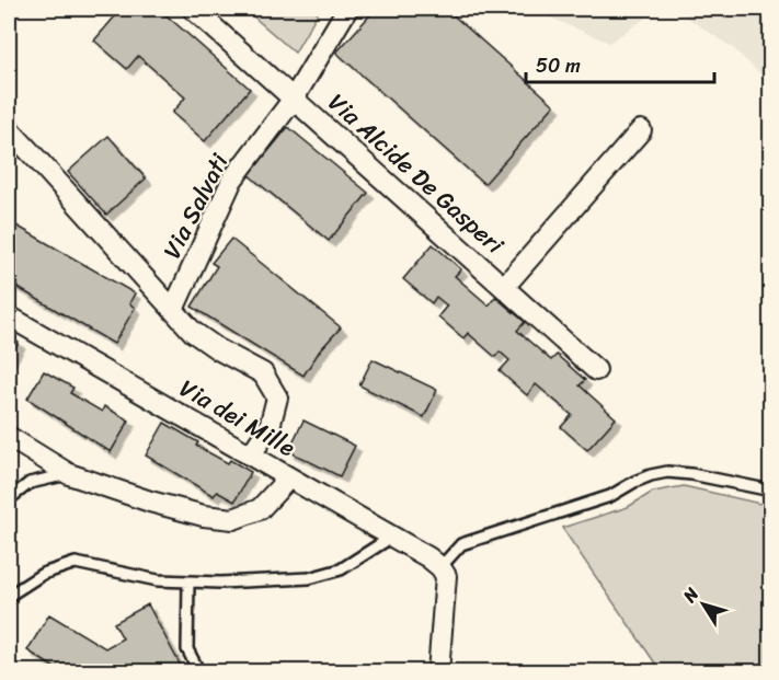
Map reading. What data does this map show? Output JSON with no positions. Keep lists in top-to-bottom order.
{
  "streets": {
    "street": ["Via Alcide De Gasperi", "Via Salvati", "Via dei Mille"]
  },
  "crossings": [
    ["Via Alcide De Gasperi", "Via Salvati"],
    ["Via Salvati", "Via dei Mille"]
  ],
  "scale_bar": "50 m",
  "north": "top left"
}
